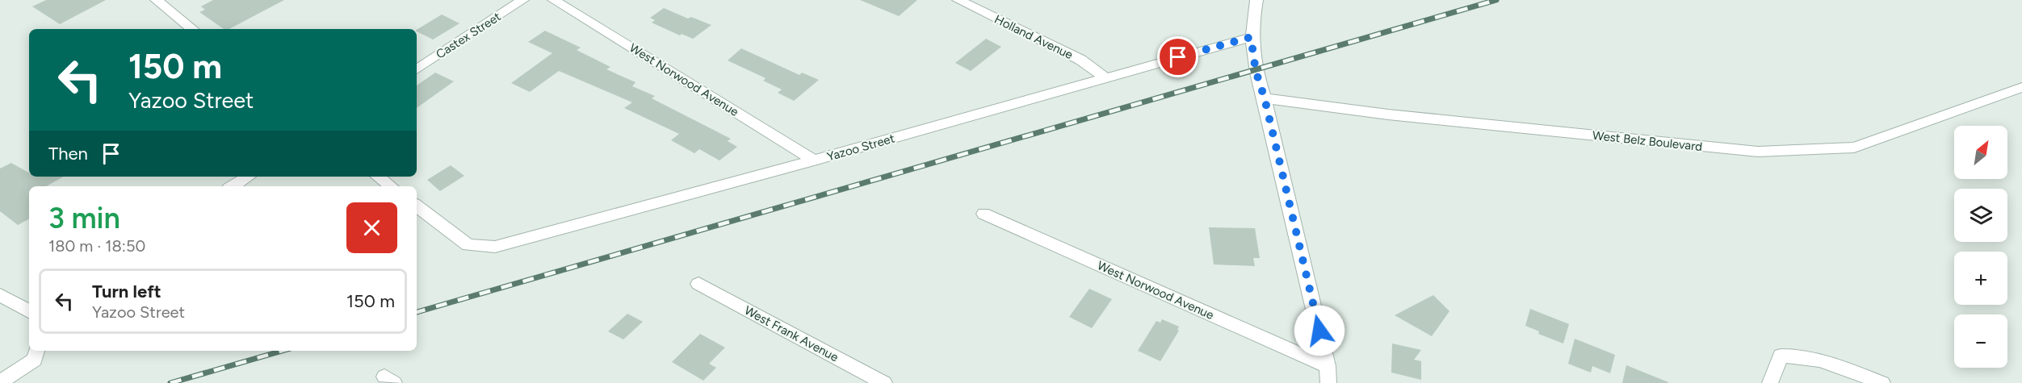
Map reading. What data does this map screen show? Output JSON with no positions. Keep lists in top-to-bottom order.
{
  "streets": {
    "street": [
      "Castex Street",
      "Holland Avenue",
      "West Norwood Avenue",
      "West Belz Boulevard",
      "Yazoo Street",
      "West Frank Avenue"
    ]
  },
  "crossings": [
    ["Holland Avenue", "Yazoo Street"],
    ["West Norwood Avenue", "Yazoo Street"]
  ],
  "north": "top right",
  "page": {
    "turn": ["150 m", "Yazoo Street"],
    "map_buttons": ["+", "−"],
    "then": "Then",
    "heading": ["3 min", "180 m · 18:50"],
    "list": [
      {
        "name": "Turn left",
        "note": "Yazoo Street",
        "value": "150 m"
      }
    ]
  }
}
